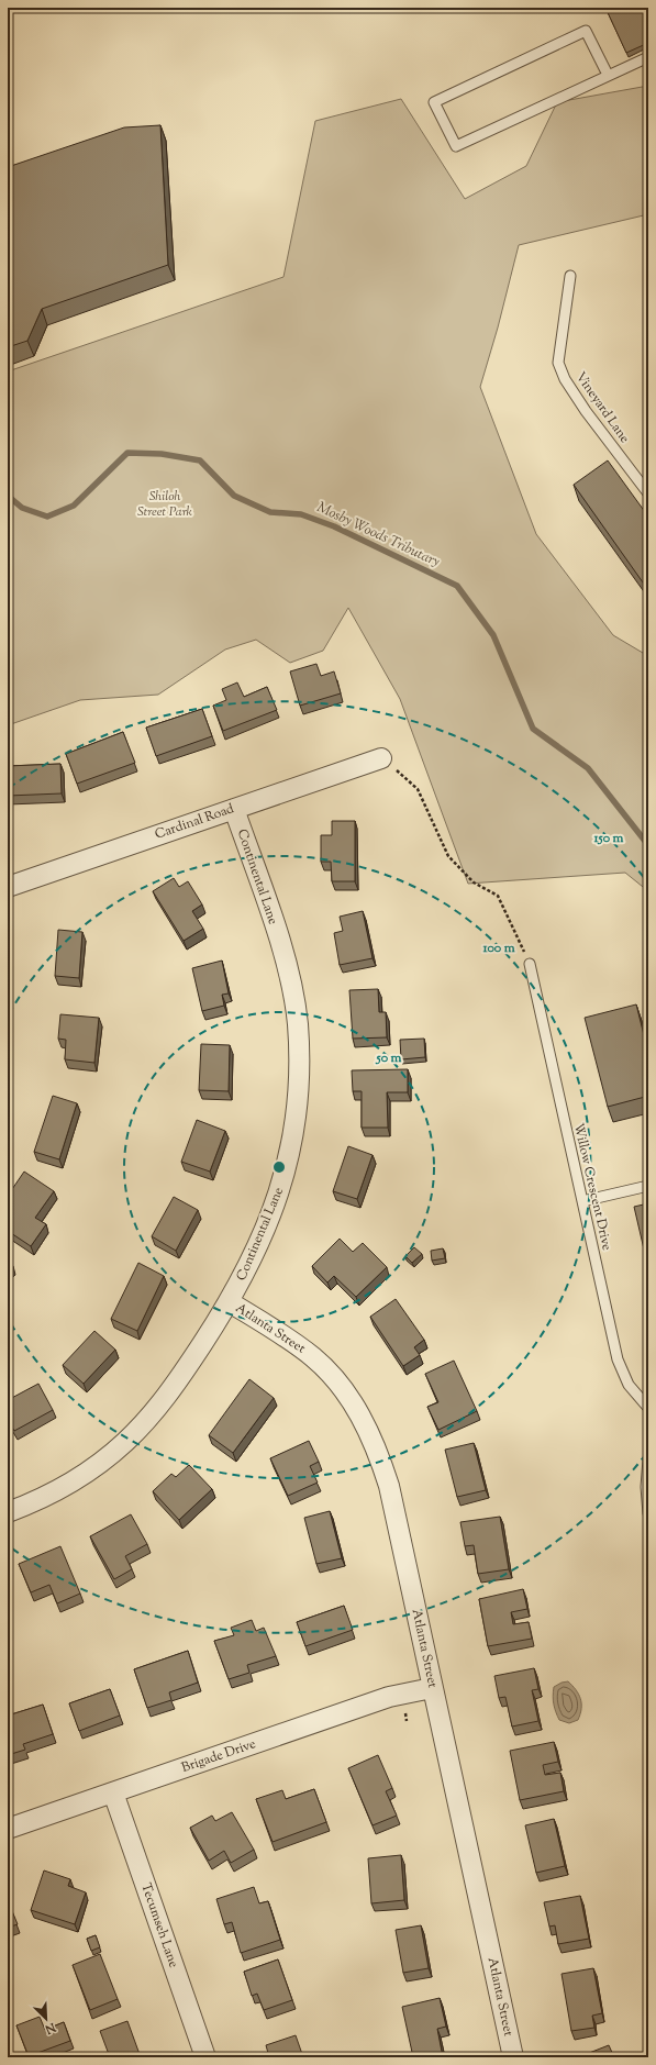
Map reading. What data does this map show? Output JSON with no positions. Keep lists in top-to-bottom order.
{
  "streets": {
    "street": [
      "Cardinal Road",
      "Continental Lane",
      "Atlanta Street",
      "Brigade Drive",
      "Tecumseh Lane"
    ],
    "lane": ["Vineyard Lane", "Willow Crescent Drive"]
  },
  "crossings": [
    ["Cardinal Road", "Continental Lane"],
    ["Continental Lane", "Atlanta Street"],
    ["Atlanta Street", "Brigade Drive"],
    ["Brigade Drive", "Tecumseh Lane"]
  ],
  "water": ["Mosby Woods Tributary"],
  "parks": ["Shiloh Street Park"],
  "north": "bottom right",
  "rings": ["150 m", "100 m", "50 m"]
}
